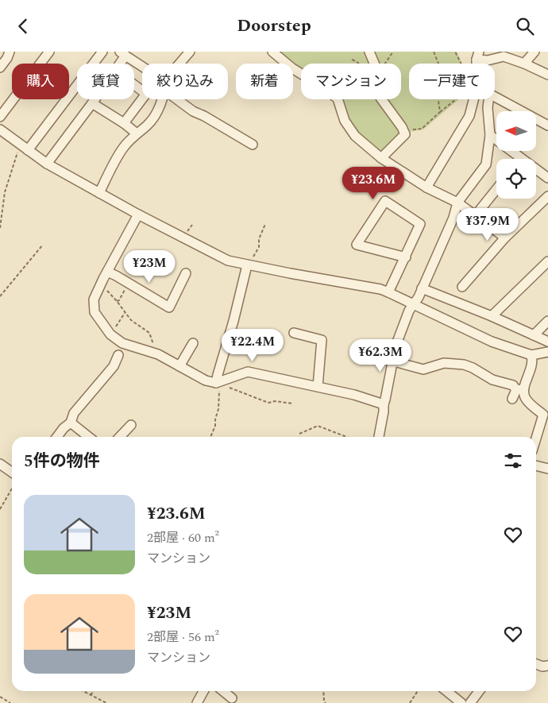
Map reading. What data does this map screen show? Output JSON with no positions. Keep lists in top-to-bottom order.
{
  "north": "left",
  "page": {
    "header": "Doorstep",
    "chip": [
      "購入",
      "賃貸",
      "絞り込み",
      "新着",
      "マンション",
      "一戸建て"
    ],
    "price": [
      "¥23.6M",
      "¥37.9M",
      "¥23M",
      "¥22.4M",
      "¥62.3M"
    ],
    "heading": "5件の物件",
    "list": [
      {
        "name": "¥23.6M",
        "note": "2部屋 · 60 m² · マンション"
      },
      {
        "name": "¥23M",
        "note": "2部屋 · 56 m² · マンション"
      }
    ]
  }
}
